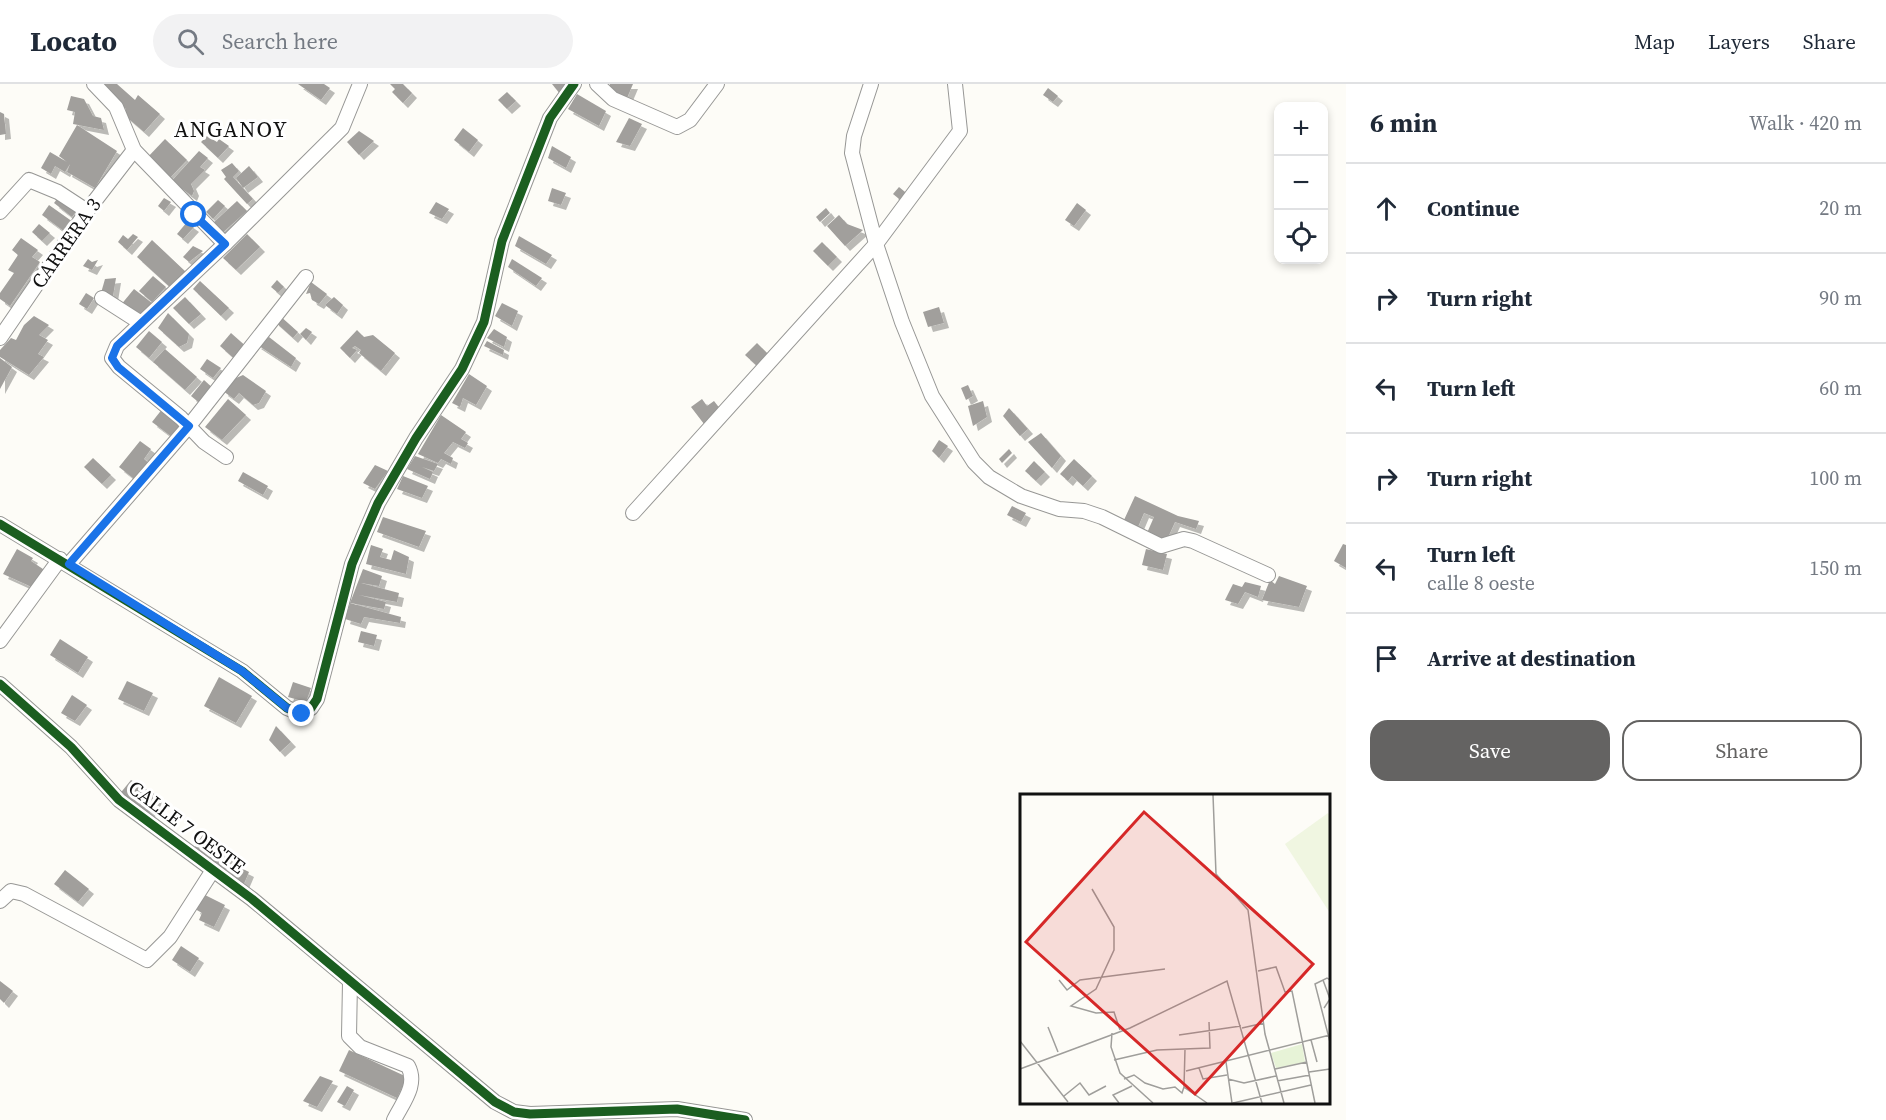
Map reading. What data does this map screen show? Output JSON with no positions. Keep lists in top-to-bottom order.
{
  "streets": {
    "street": ["CARRERA 3", "CALLE 7 OESTE"]
  },
  "districts": ["ANGANOY"],
  "page": {
    "header": "Locato",
    "search": "Search here",
    "nav": ["Map", "Layers", "Share"],
    "heading": ["6 min", "Walk · 420 m"],
    "map_buttons": ["+", "−"],
    "list": [
      ["Continue", "20 m"],
      ["Turn right", "90 m"],
      ["Turn left", "60 m"],
      ["Turn right", "100 m"],
      ["Turn left", "calle 8 oeste", "150 m"],
      "Arrive at destination"
    ],
    "buttons": ["Save", "Share"]
  }
}
